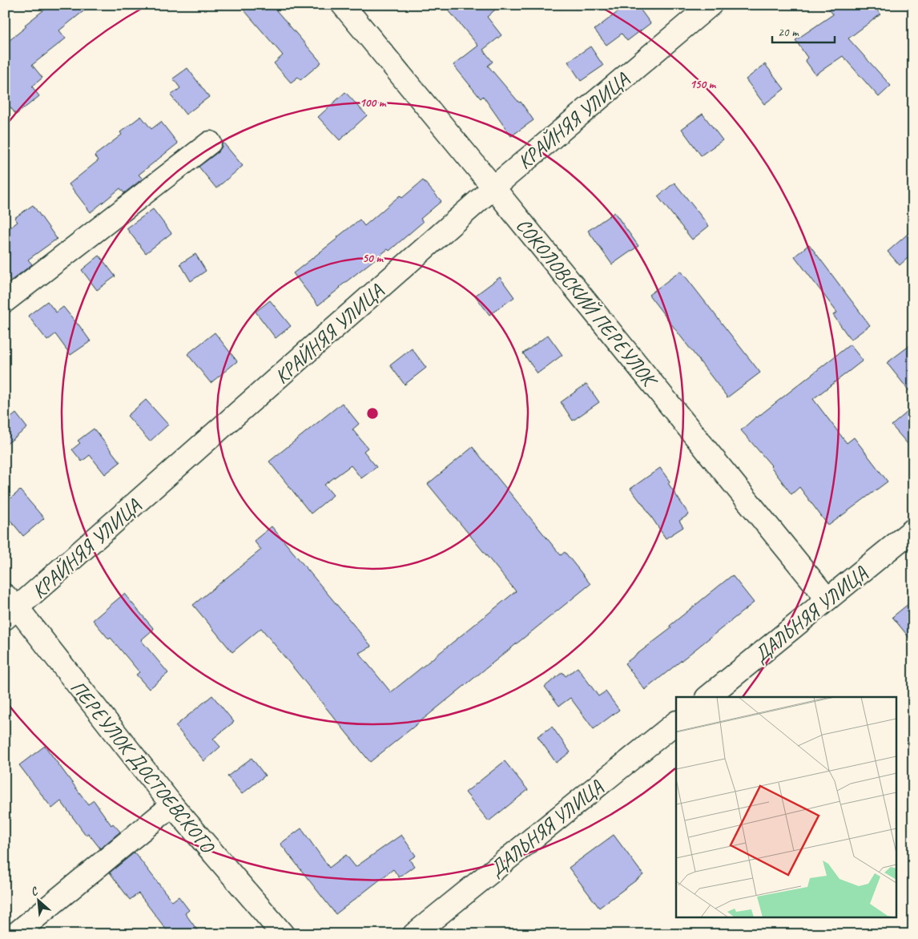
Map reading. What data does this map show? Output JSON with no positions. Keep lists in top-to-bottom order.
{
  "streets": {
    "street": [
      "КРАЙНЯЯ УЛИЦА",
      "СОКОЛОВСКИЙ ПЕРЕУЛОК",
      "ДАЛЬНЯЯ УЛИЦА",
      "ПЕРЕУЛОК ДОСТОЕВСКОГО"
    ]
  },
  "crossings": [
    ["КРАЙНЯЯ УЛИЦА", "СОКОЛОВСКИЙ ПЕРЕУЛОК"],
    ["КРАЙНЯЯ УЛИЦА", "ПЕРЕУЛОК ДОСТОЕВСКОГО"],
    ["СОКОЛОВСКИЙ ПЕРЕУЛОК", "ДАЛЬНЯЯ УЛИЦА"]
  ],
  "scale_bar": "20 m",
  "north": "top left",
  "rings": ["150 m", "100 m", "50 m"]
}
